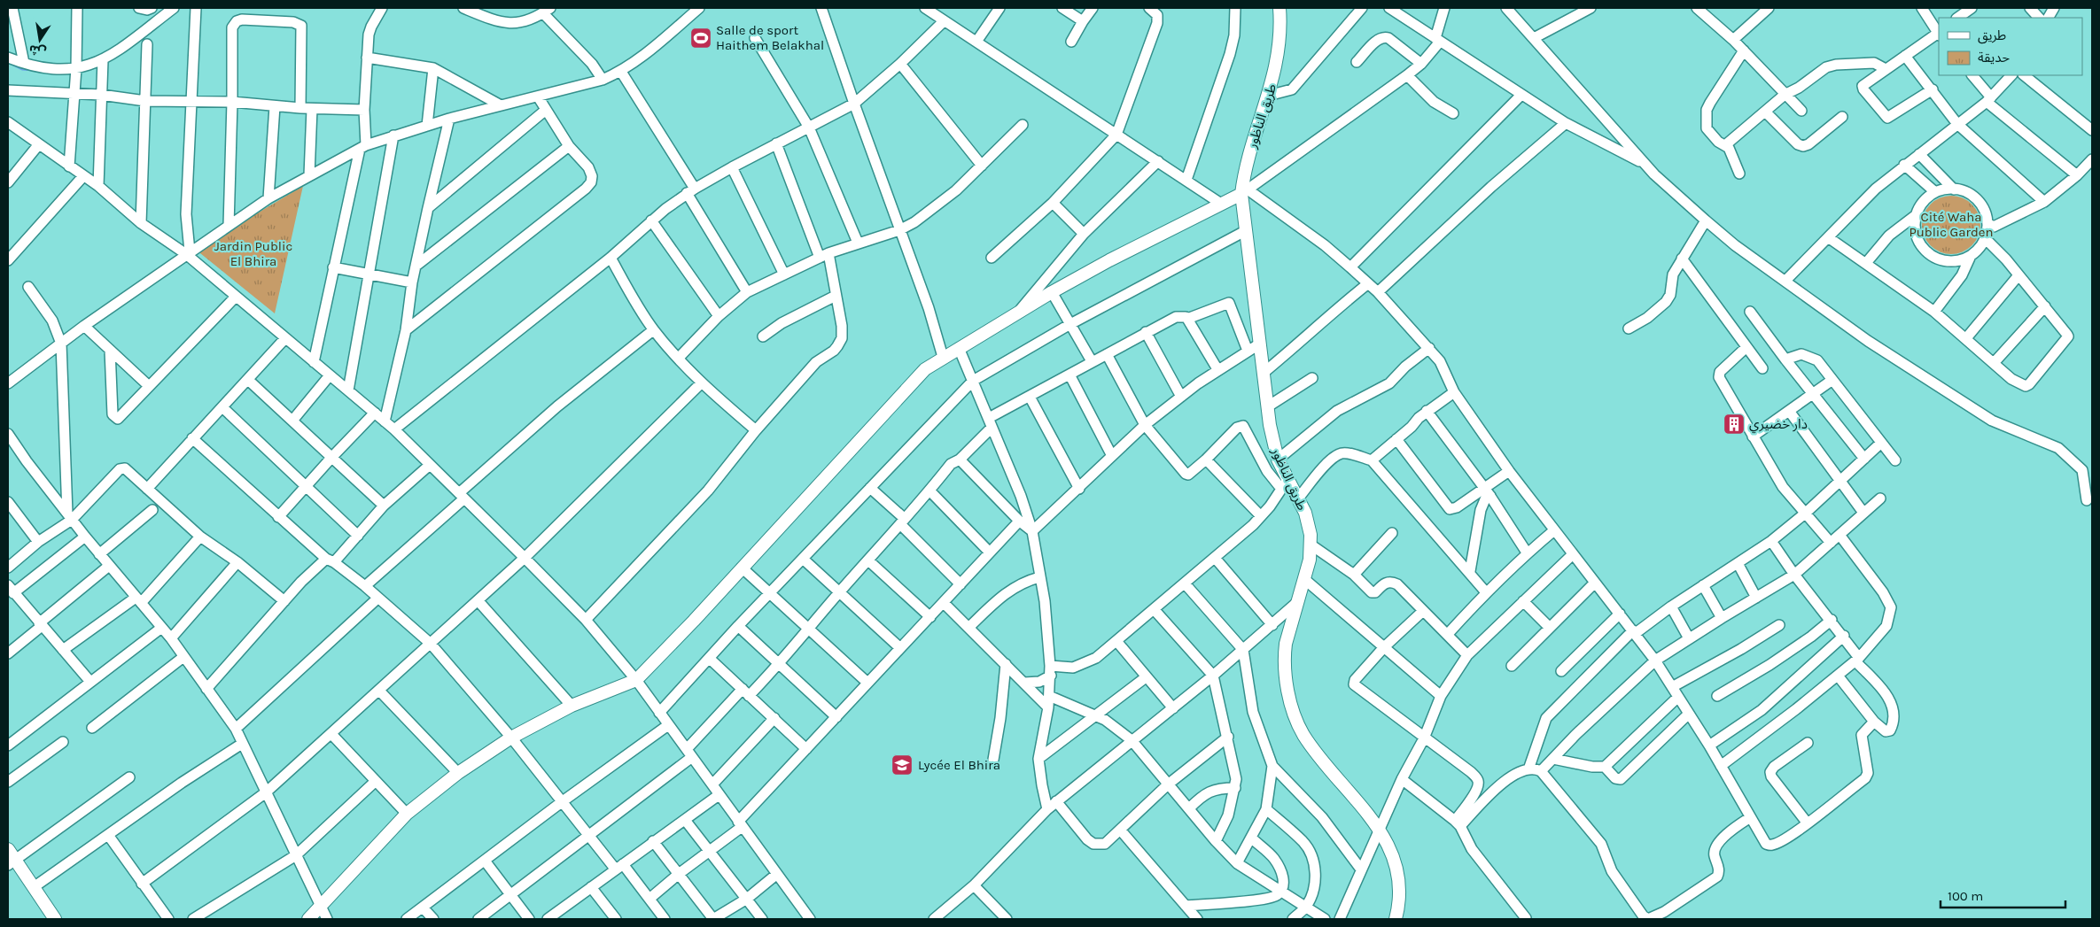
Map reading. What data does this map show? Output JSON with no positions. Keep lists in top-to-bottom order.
{
  "streets": {
    "street": ["طريق الناظور"]
  },
  "parks": ["Cité Waha Public Garden", "Jardin Public El Bhira"],
  "places": {
    "sports": ["Salle de sport Haithem Belakhal"],
    "building": ["دار خضيري"],
    "school or university": ["Lycée El Bhira"]
  },
  "legend": ["طريق", "حديقة"],
  "scale_bar": "100 m",
  "north": "bottom"
}
